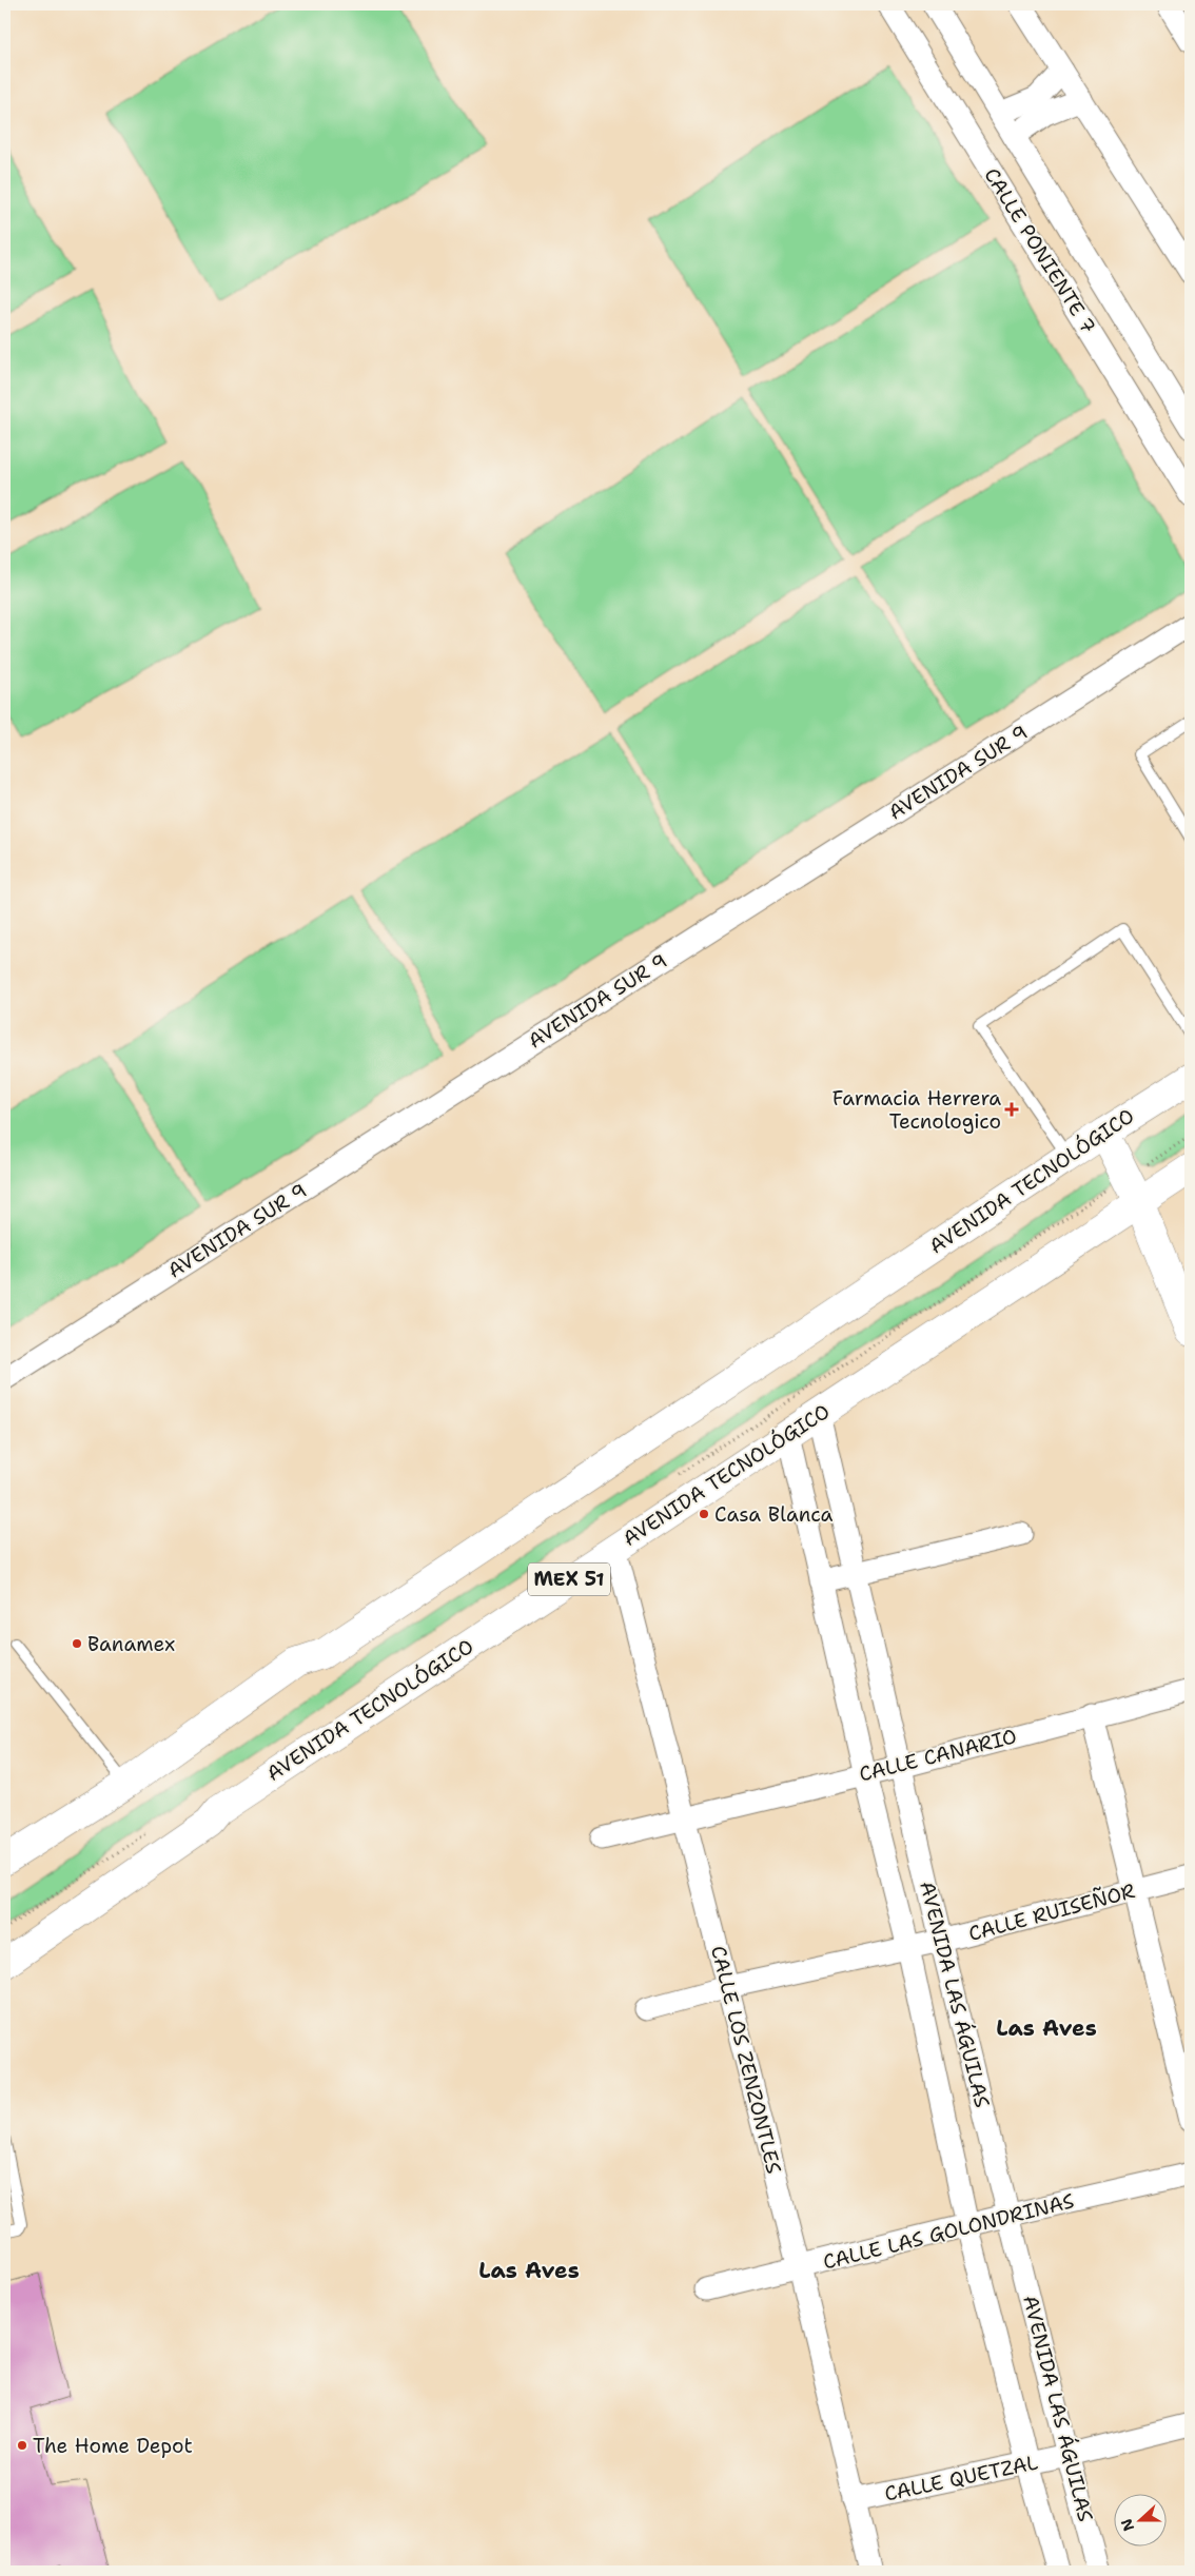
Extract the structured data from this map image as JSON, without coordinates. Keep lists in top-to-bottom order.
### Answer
{
  "streets": {
    "main road": ["AVENIDA TECNOLÓGICO", "MEX 51"],
    "street": [
      "CALLE PONIENTE 7",
      "AVENIDA SUR 9",
      "CALLE CANARIO",
      "CALLE RUISEÑOR",
      "AVENIDA LAS ÁGUILAS",
      "CALLE LOS ZENZONTLES",
      "CALLE LAS GOLONDRINAS",
      "CALLE QUETZAL"
    ]
  },
  "crossings": [
    ["AVENIDA TECNOLÓGICO", "AVENIDA LAS ÁGUILAS"],
    ["AVENIDA TECNOLÓGICO", "CALLE LOS ZENZONTLES"],
    ["CALLE CANARIO", "AVENIDA LAS ÁGUILAS"],
    ["CALLE CANARIO", "CALLE LOS ZENZONTLES"],
    ["CALLE RUISEÑOR", "AVENIDA LAS ÁGUILAS"],
    ["CALLE RUISEÑOR", "CALLE LOS ZENZONTLES"],
    ["AVENIDA LAS ÁGUILAS", "CALLE LAS GOLONDRINAS"],
    ["AVENIDA LAS ÁGUILAS", "CALLE QUETZAL"],
    ["CALLE LOS ZENZONTLES", "CALLE LAS GOLONDRINAS"],
    ["CALLE LOS ZENZONTLES", "CALLE QUETZAL"]
  ],
  "districts": ["Las Aves", "Las Aves"],
  "places": {
    "health": ["Farmacia Herrera Tecnologico"],
    "other": ["Casa Blanca", "Banamex", "The Home Depot"]
  },
  "north": "left"
}
